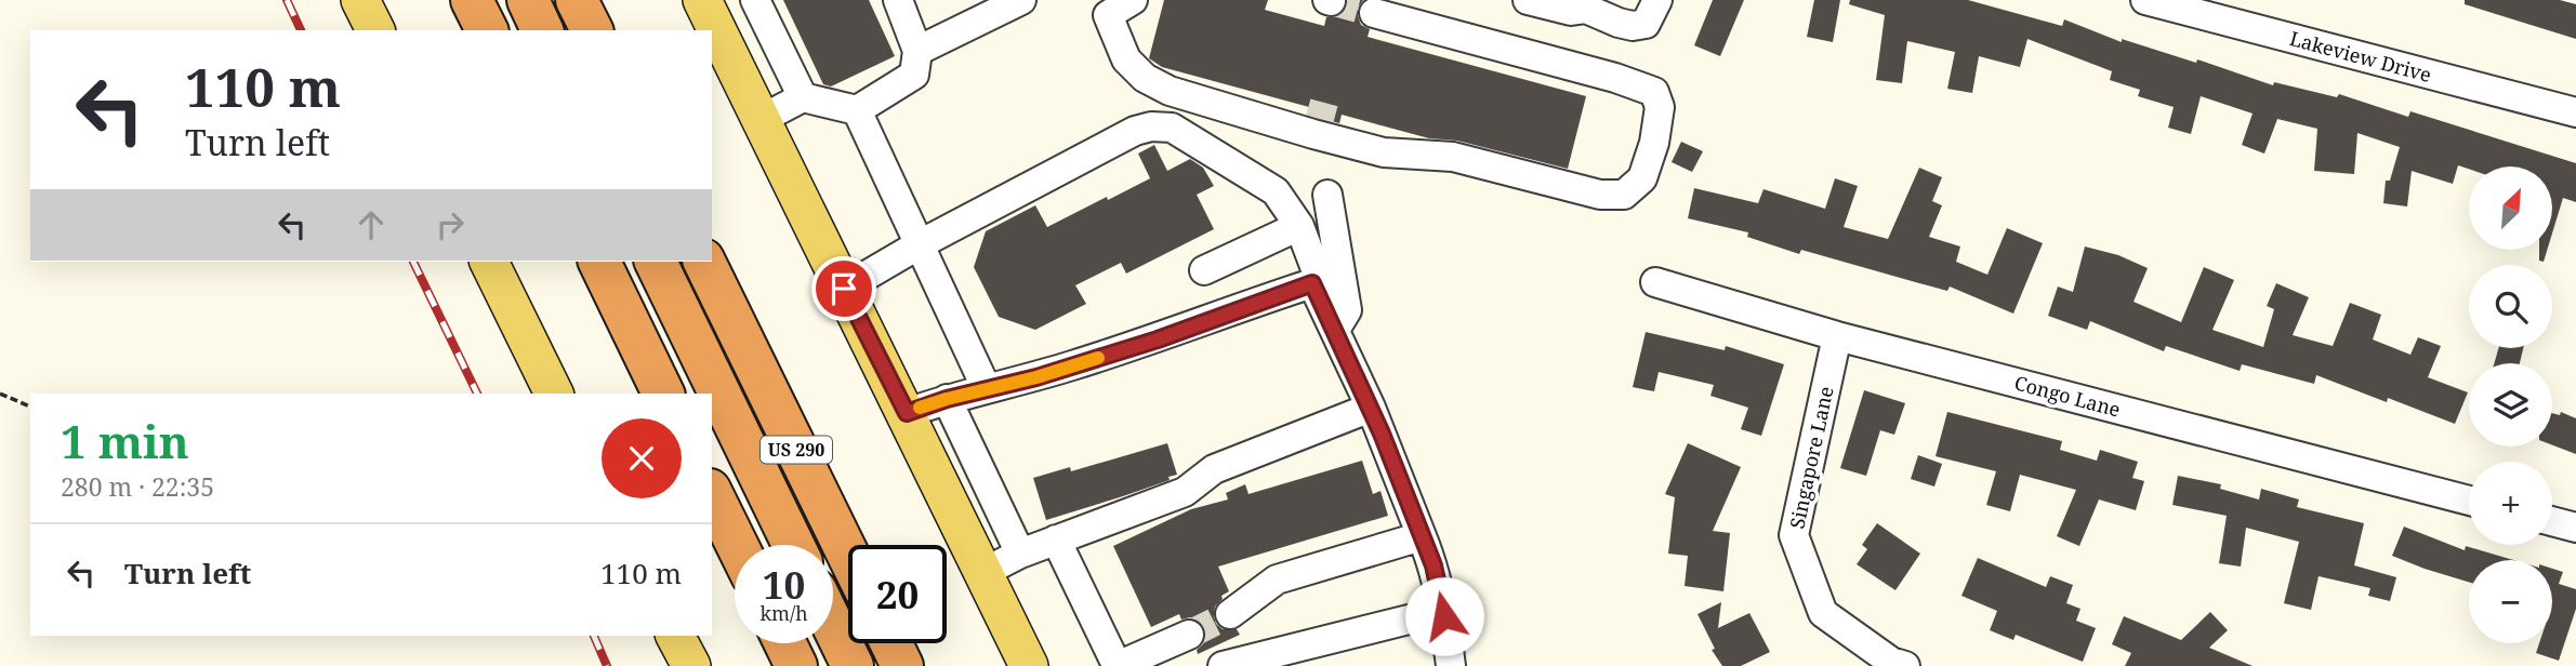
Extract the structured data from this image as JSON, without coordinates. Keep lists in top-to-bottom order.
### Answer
{
  "streets": {
    "highway": ["US 290"],
    "street": ["Lakeview Drive", "Congo Lane", "Singapore Lane"]
  },
  "crossings": [
    ["Congo Lane", "Singapore Lane"]
  ],
  "north": "top right",
  "page": {
    "turn": ["110 m", "Turn left"],
    "map_buttons": ["+", "−"],
    "heading": ["1 min", "280 m · 22:35"],
    "list": [
      {
        "name": "Turn left",
        "value": "110 m"
      }
    ],
    "speed": "10 km/h",
    "limit": "20"
  }
}
